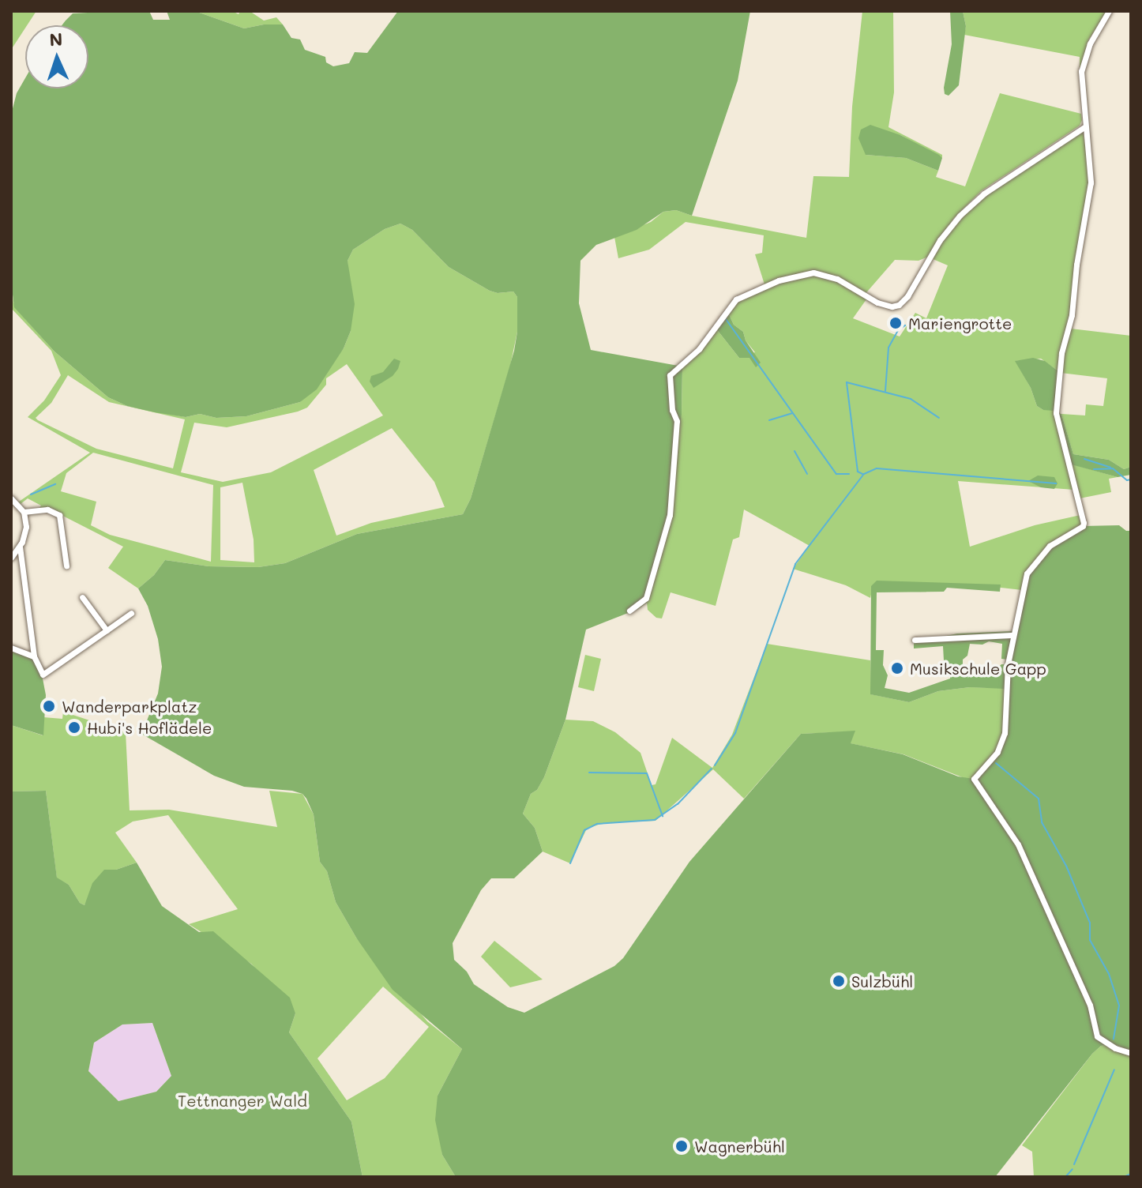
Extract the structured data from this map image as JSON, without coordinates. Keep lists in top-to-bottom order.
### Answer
{
  "parks": ["Tettnanger Wald"],
  "places": [
    "Mariengrotte",
    "Musikschule Gapp",
    "Wanderparkplatz",
    "Hubi's Hoflädele",
    "Sulzbühl",
    "Wagnerbühl"
  ],
  "north": "top"
}
